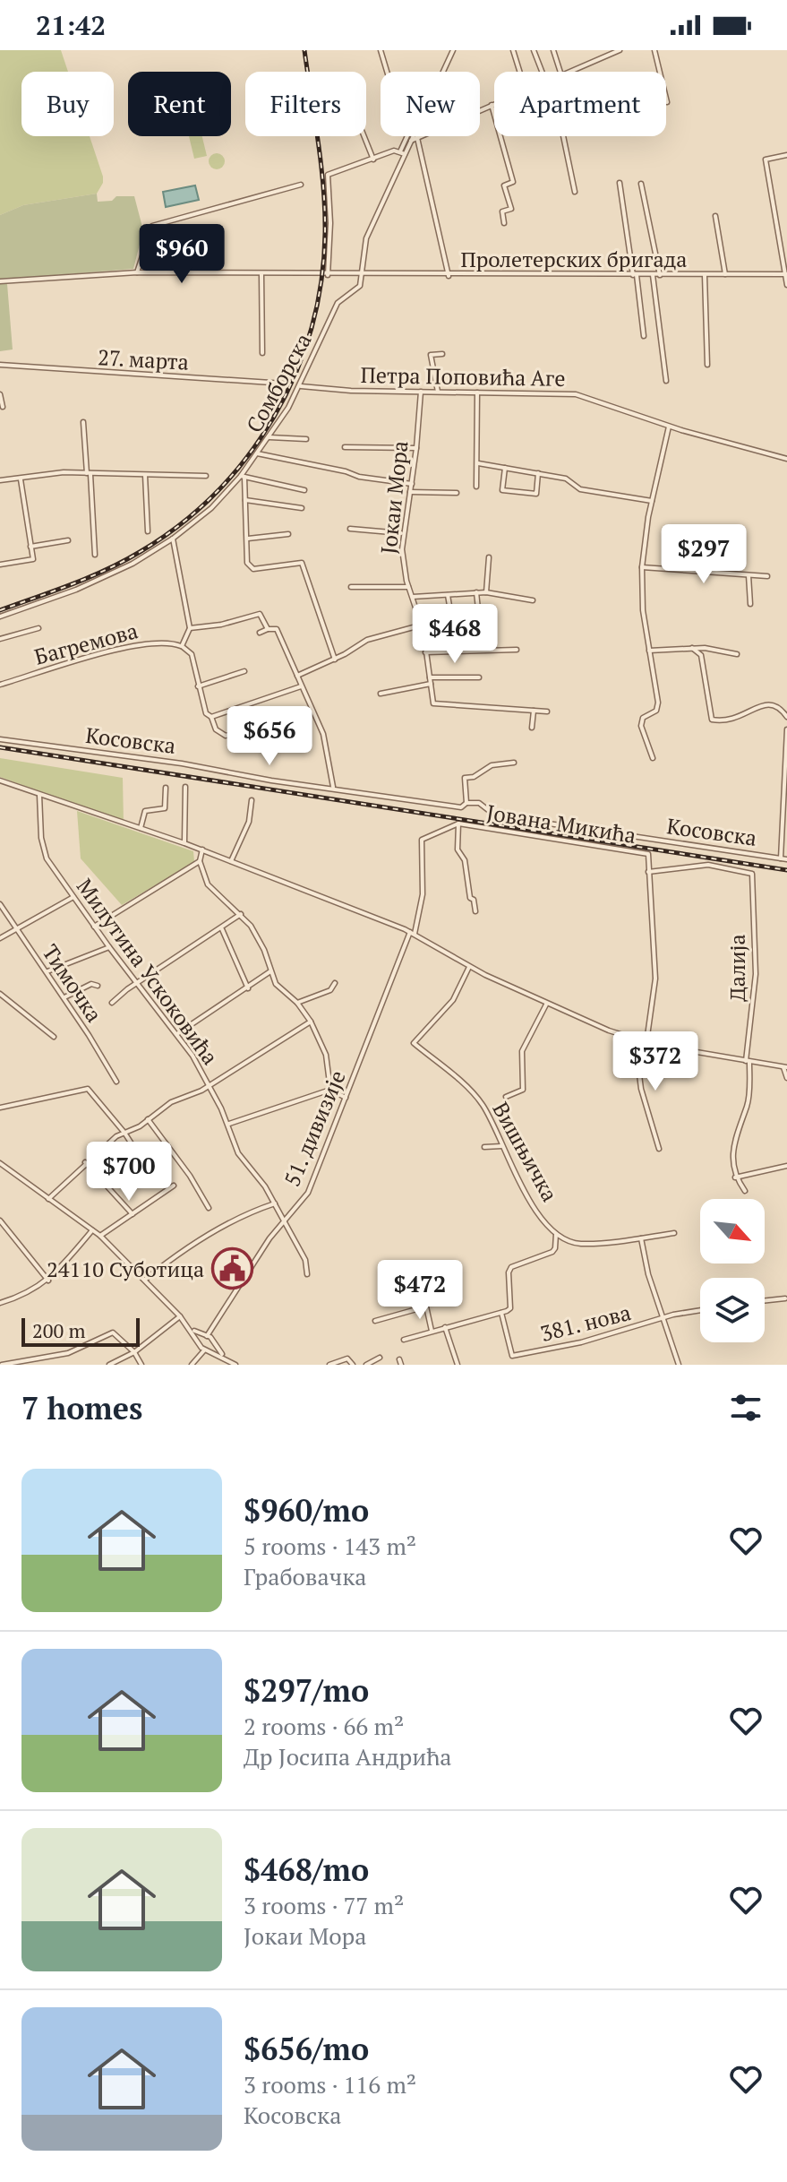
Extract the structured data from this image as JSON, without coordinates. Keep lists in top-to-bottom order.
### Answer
{
  "streets": {
    "street": [
      "Пролетерских бригада",
      "27. марта",
      "Петра Поповића Аге",
      "Сомборска",
      "Јокаи Мора",
      "Багремова",
      "Косовска",
      "Јована Микића",
      "Далија",
      "Милутина Ускоковића",
      "Тимочка",
      "51. дивизије",
      "Вишњичка",
      "381. нова"
    ]
  },
  "crossings": [
    ["Пролетерских бригада", "Сомборска"],
    ["Петра Поповића Аге", "Сомборска"],
    ["Петра Поповића Аге", "Јокаи Мора"],
    ["Јована Микића", "Далија"],
    ["Јована Микића", "51. дивизије"],
    ["Милутина Ускоковића", "51. дивизије"]
  ],
  "places": {
    "public building": ["24110 Суботица"]
  },
  "scale_bar": "200 m",
  "north": "bottom right",
  "page": {
    "status": "21:42",
    "chip": [
      "Buy",
      "Rent",
      "Filters",
      "New",
      "Apartment"
    ],
    "price": [
      "$960",
      "$297",
      "$468",
      "$656",
      "$372",
      "$700",
      "$472"
    ],
    "scale": "200 m",
    "heading": "7 homes",
    "list": [
      {
        "name": "$960/mo",
        "note": "5 rooms · 143 m² · Грабовачка"
      },
      {
        "name": "$297/mo",
        "note": "2 rooms · 66 m² · Др Јосипа Андрића"
      },
      {
        "name": "$468/mo",
        "note": "3 rooms · 77 m² · Јокаи Мора"
      },
      {
        "name": "$656/mo",
        "note": "3 rooms · 116 m² · Косовска"
      }
    ]
  }
}
